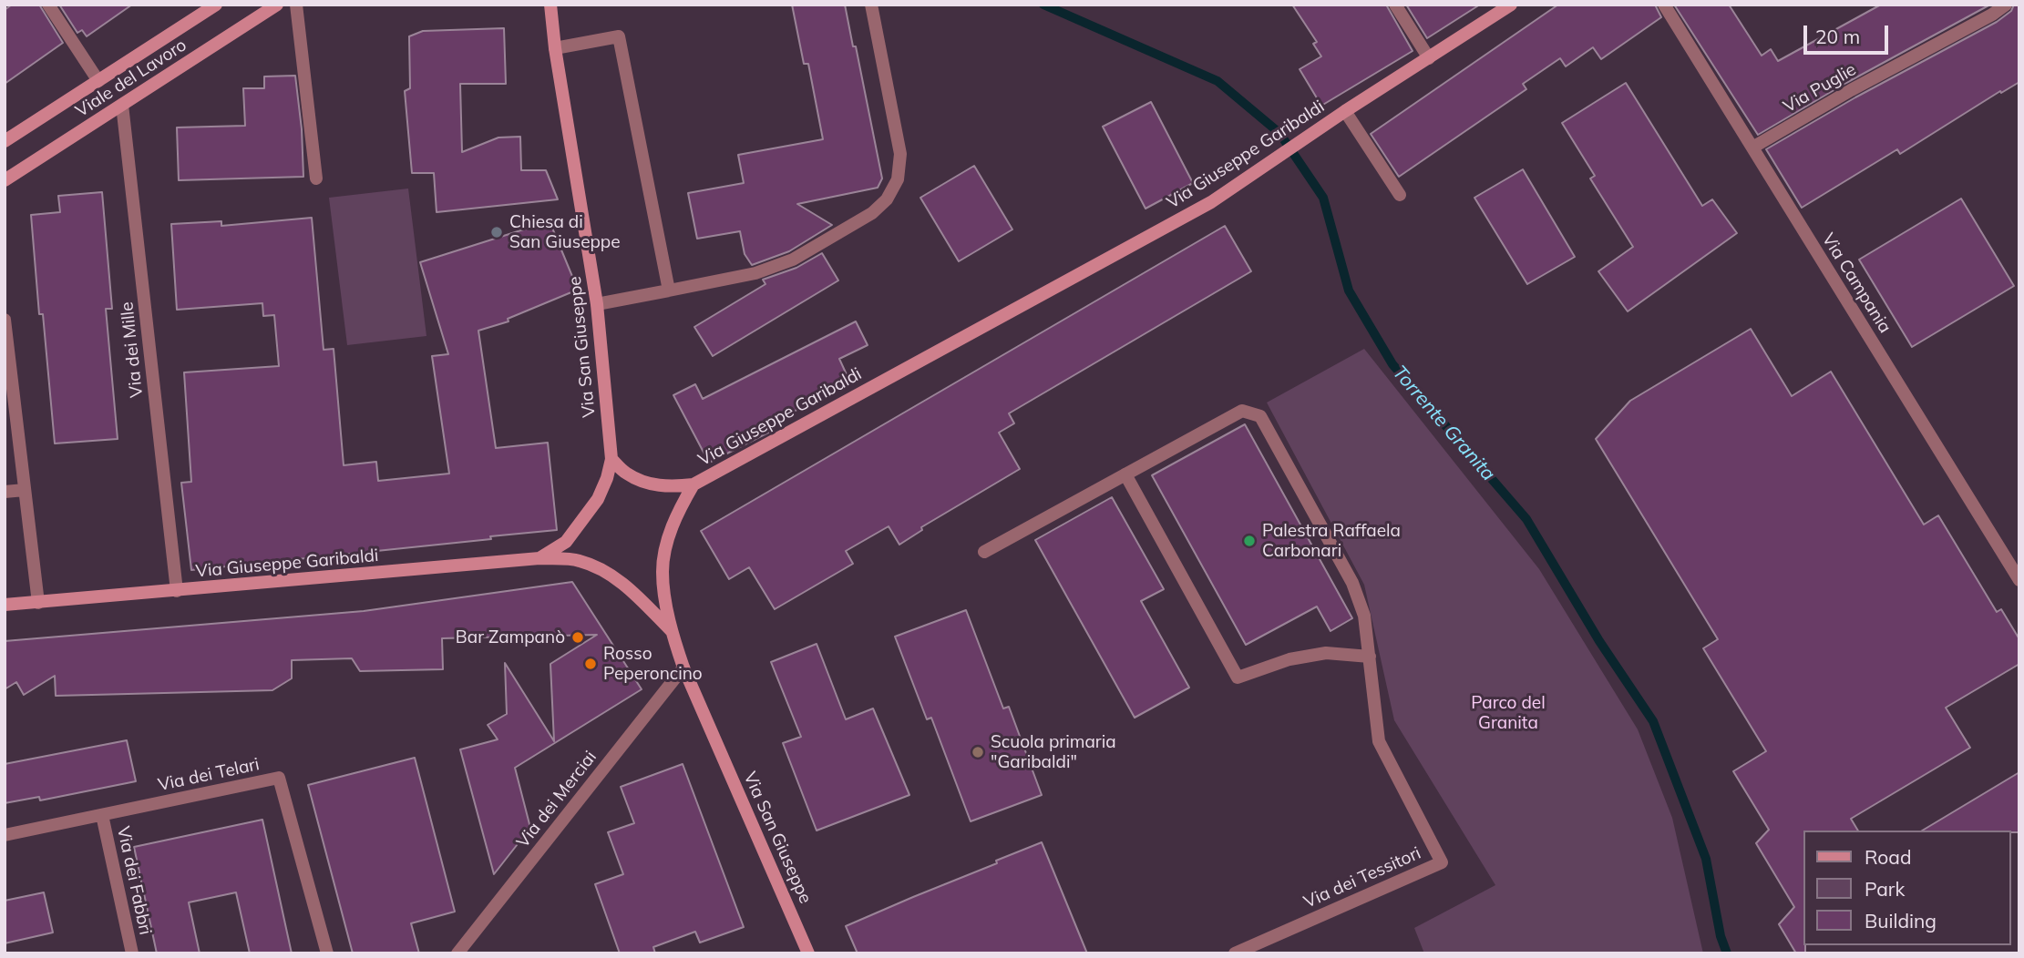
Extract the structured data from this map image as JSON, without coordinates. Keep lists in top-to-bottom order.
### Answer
{
  "streets": {
    "main road": ["Viale del Lavoro", "Via Giuseppe Garibaldi", "Via San Giuseppe"],
    "street": [
      "Via Puglie",
      "Via Campania",
      "Via dei Mille",
      "Via dei Telari",
      "Via dei Merciai",
      "Via dei Tessitori",
      "Via dei Fabbri"
    ]
  },
  "crossings": [
    ["Viale del Lavoro", "Via dei Mille"],
    ["Via Puglie", "Via Campania"],
    ["Via Giuseppe Garibaldi", "Via San Giuseppe"],
    ["Via Giuseppe Garibaldi", "Via dei Mille"],
    ["Via San Giuseppe", "Via dei Merciai"],
    ["Via dei Telari", "Via dei Fabbri"]
  ],
  "water": ["Torrente Granita"],
  "parks": ["Parco del Granita"],
  "places": [
    "Chiesa di San Giuseppe",
    "Palestra Raffaela Carbonari",
    "Bar Zampanò",
    "Rosso Peperoncino",
    "Scuola primaria \"Garibaldi\""
  ],
  "legend": ["Road", "Park", "Building"],
  "scale_bar": "20 m"
}
